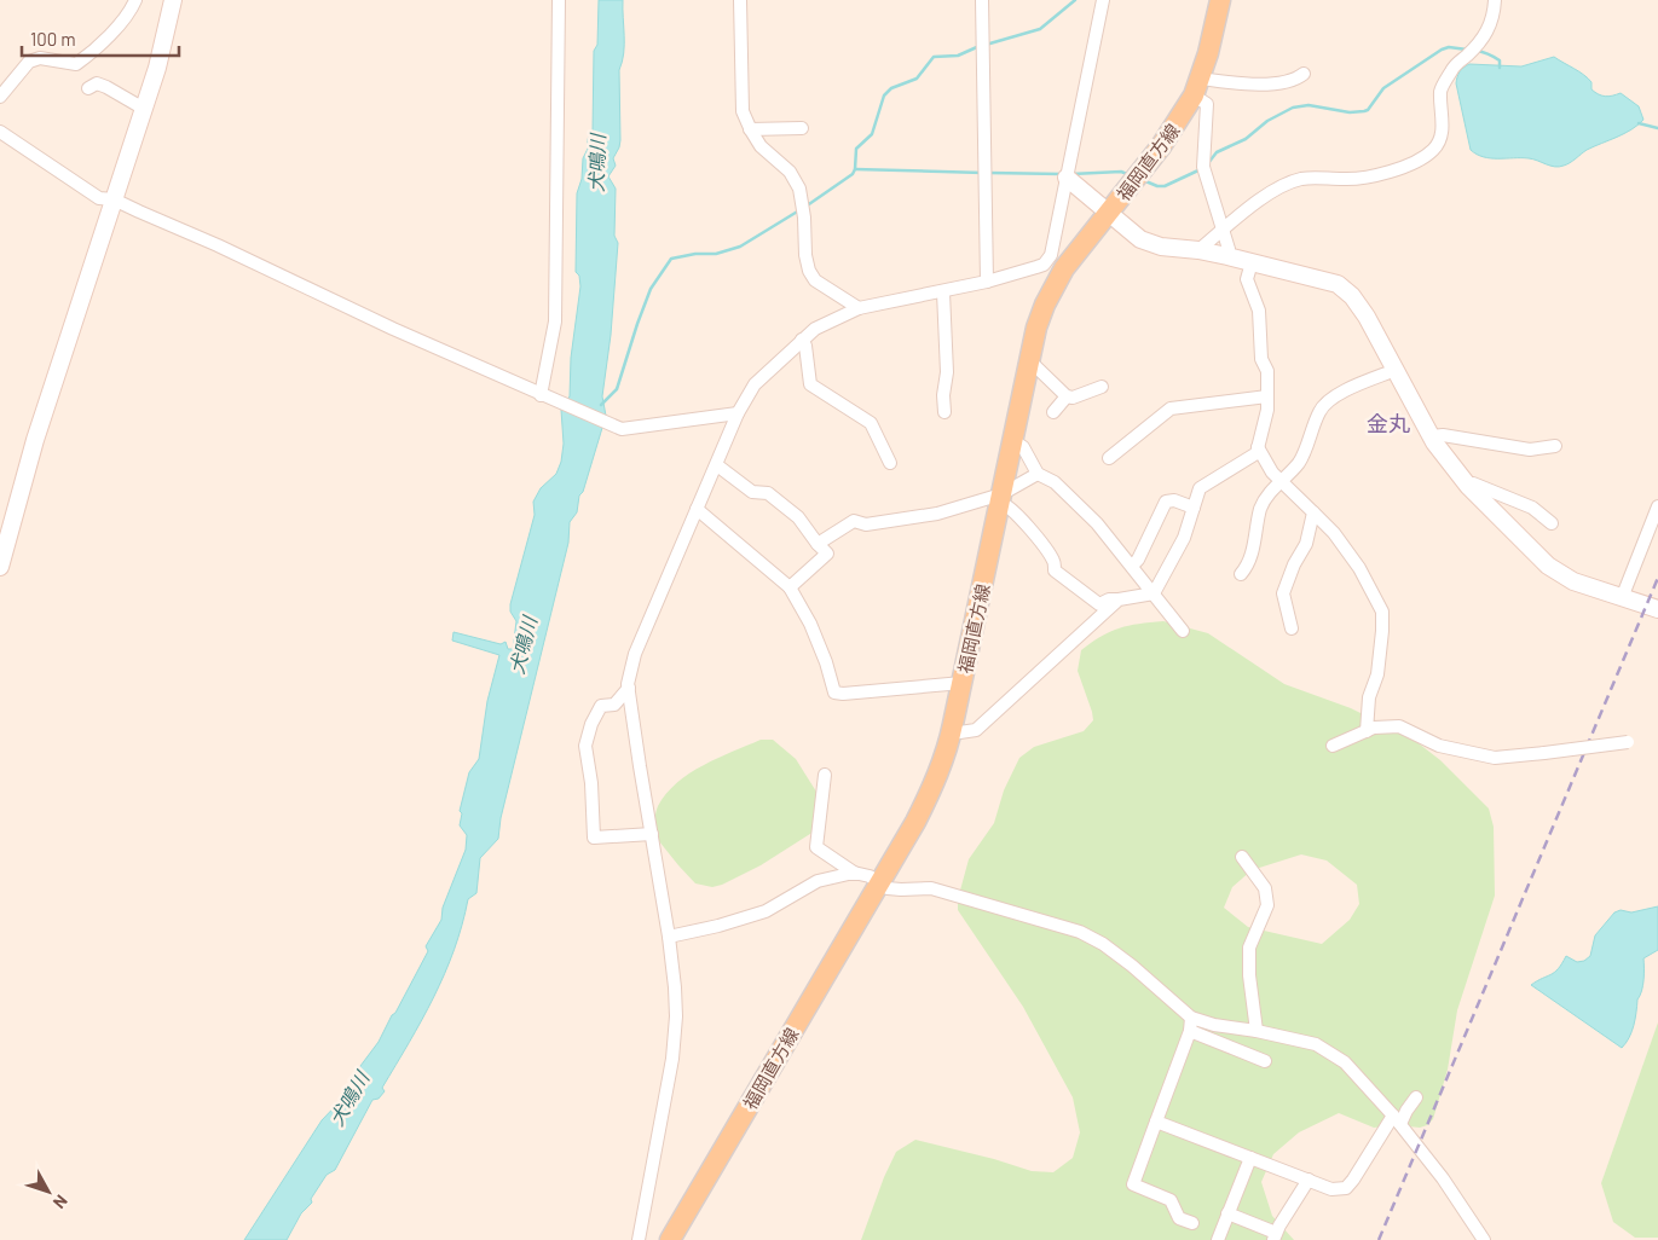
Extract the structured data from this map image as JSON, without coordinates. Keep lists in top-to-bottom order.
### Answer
{
  "streets": {
    "main road": ["福岡直方線"]
  },
  "districts": ["金丸"],
  "water": ["犬鳴川"],
  "scale_bar": "100 m",
  "north": "bottom right"
}
